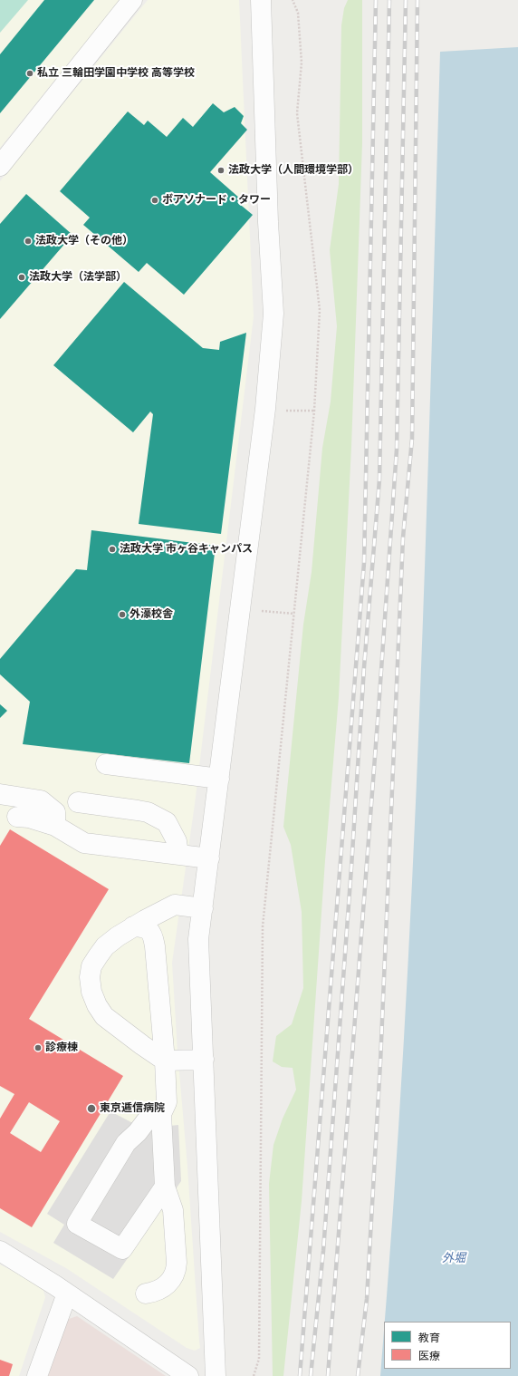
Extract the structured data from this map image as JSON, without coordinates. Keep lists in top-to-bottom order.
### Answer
{
  "water": ["外堀"],
  "places": [
    "私立 三輪田学園中学校 高等学校",
    "法政大学（人間環境学部）",
    "ボアソナード・タワー",
    "法政大学（その他）",
    "法政大学（法学部）",
    "法政大学 市ヶ谷キャンパス",
    "外濠校舎",
    "診療棟",
    "東京逓信病院"
  ],
  "legend": ["教育", "医療"]
}
